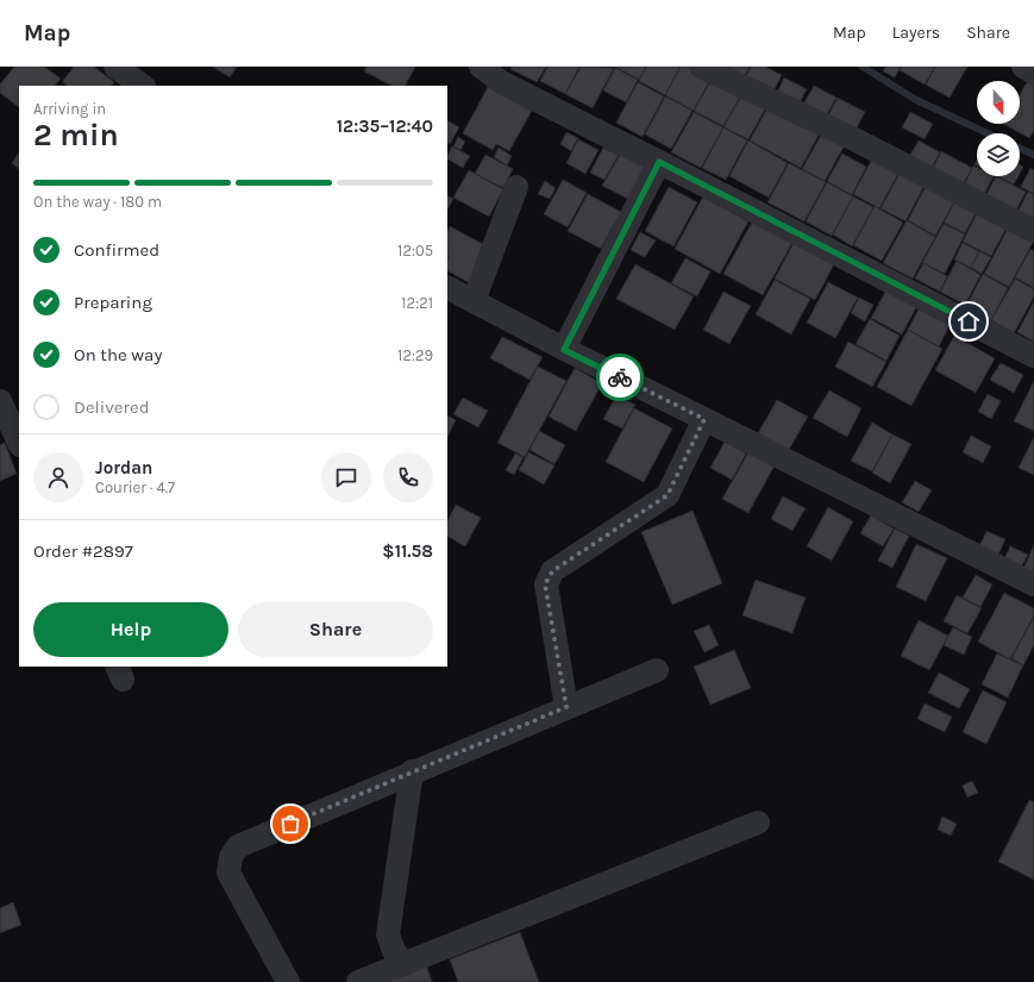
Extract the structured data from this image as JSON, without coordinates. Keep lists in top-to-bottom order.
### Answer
{
  "north": "bottom",
  "page": {
    "header": "Map",
    "nav": ["Map", "Layers", "Share"],
    "heading": ["2 min", "Arriving in", "12:35–12:40"],
    "panel": [
      "Jordan",
      "Courier · 4.7",
      "Order #2897",
      "$11.58"
    ],
    "bar": "On the way · 180 m",
    "list": [
      ["Confirmed", "12:05"],
      ["Preparing", "12:21"],
      ["On the way", "12:29"],
      "Delivered"
    ],
    "buttons": ["Help", "Share"]
  }
}
